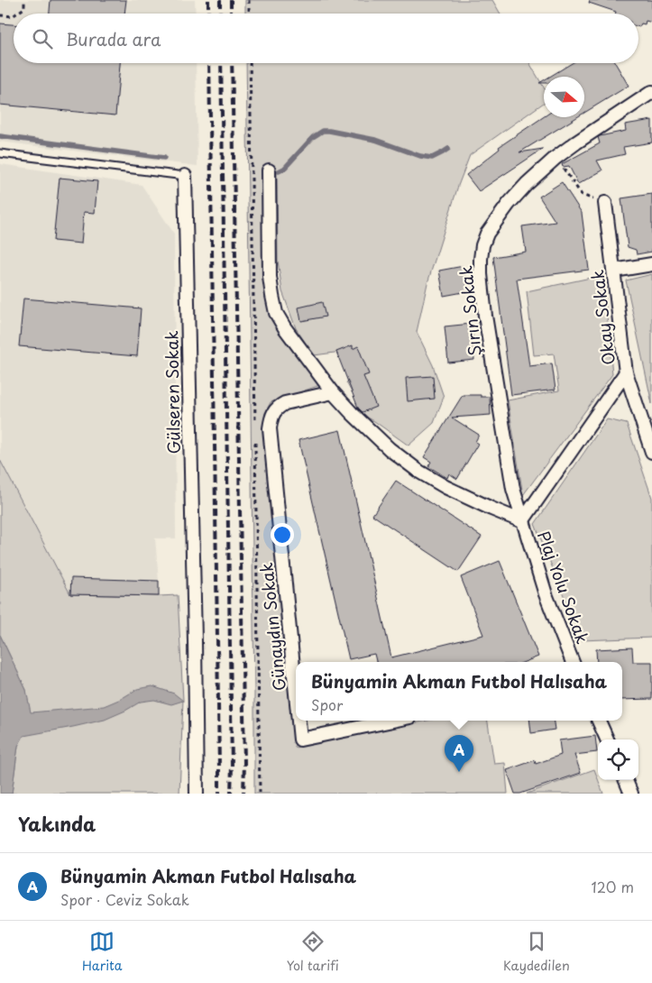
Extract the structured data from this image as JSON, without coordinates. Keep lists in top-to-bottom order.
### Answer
{
  "streets": {
    "street": [
      "Şırın Sokak",
      "Okay Sokak",
      "Gülseren Sokak",
      "Plaj Yolu Sokak",
      "Günaydın Sokak"
    ]
  },
  "crossings": [
    ["Şırın Sokak", "Plaj Yolu Sokak"]
  ],
  "north": "right",
  "page": {
    "search": "Burada ara",
    "popup": ["Bünyamin Akman Futbol Halısaha", "Spor"],
    "pins": "A",
    "heading": "Yakında",
    "list": [
      {
        "mark": "A",
        "name": "Bünyamin Akman Futbol Halısaha",
        "note": "Spor · Ceviz Sokak",
        "value": "120 m"
      }
    ],
    "nav": ["Harita", "Yol tarifi", "Kaydedilen"]
  }
}
